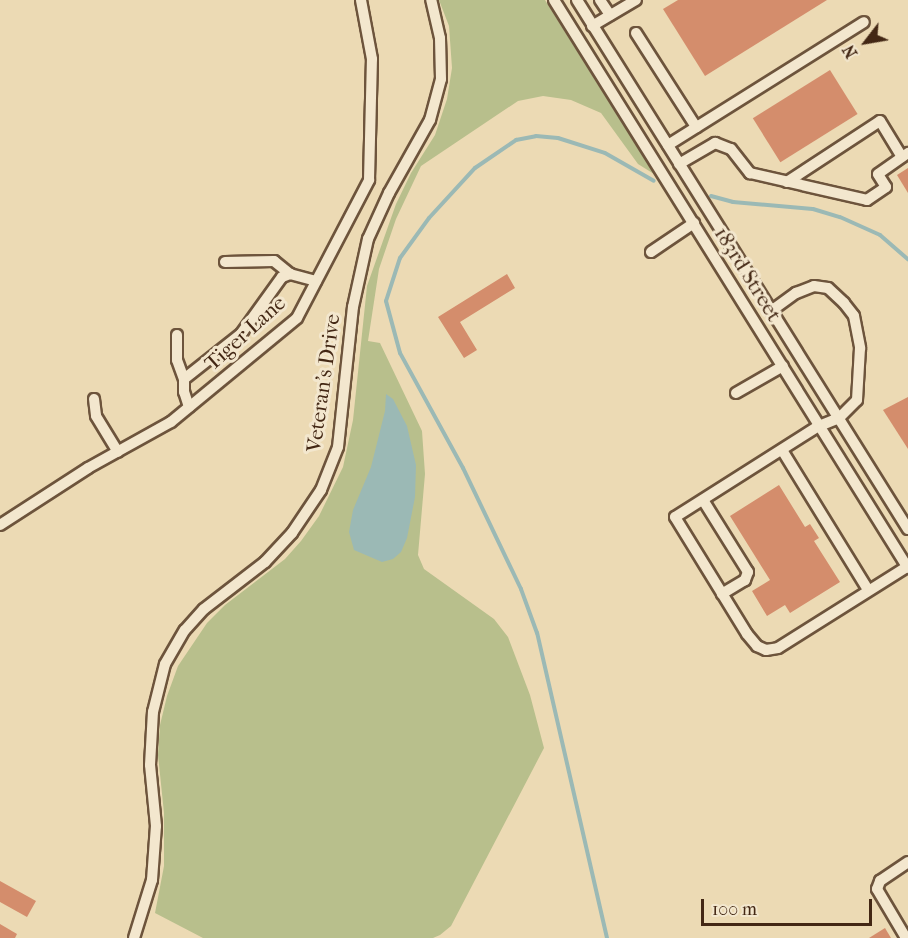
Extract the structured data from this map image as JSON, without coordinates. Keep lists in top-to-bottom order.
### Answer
{
  "streets": {
    "street": ["183rd Street", "Tiger Lane", "Veteran's Drive"]
  },
  "scale_bar": "100 m",
  "north": "bottom left"
}
